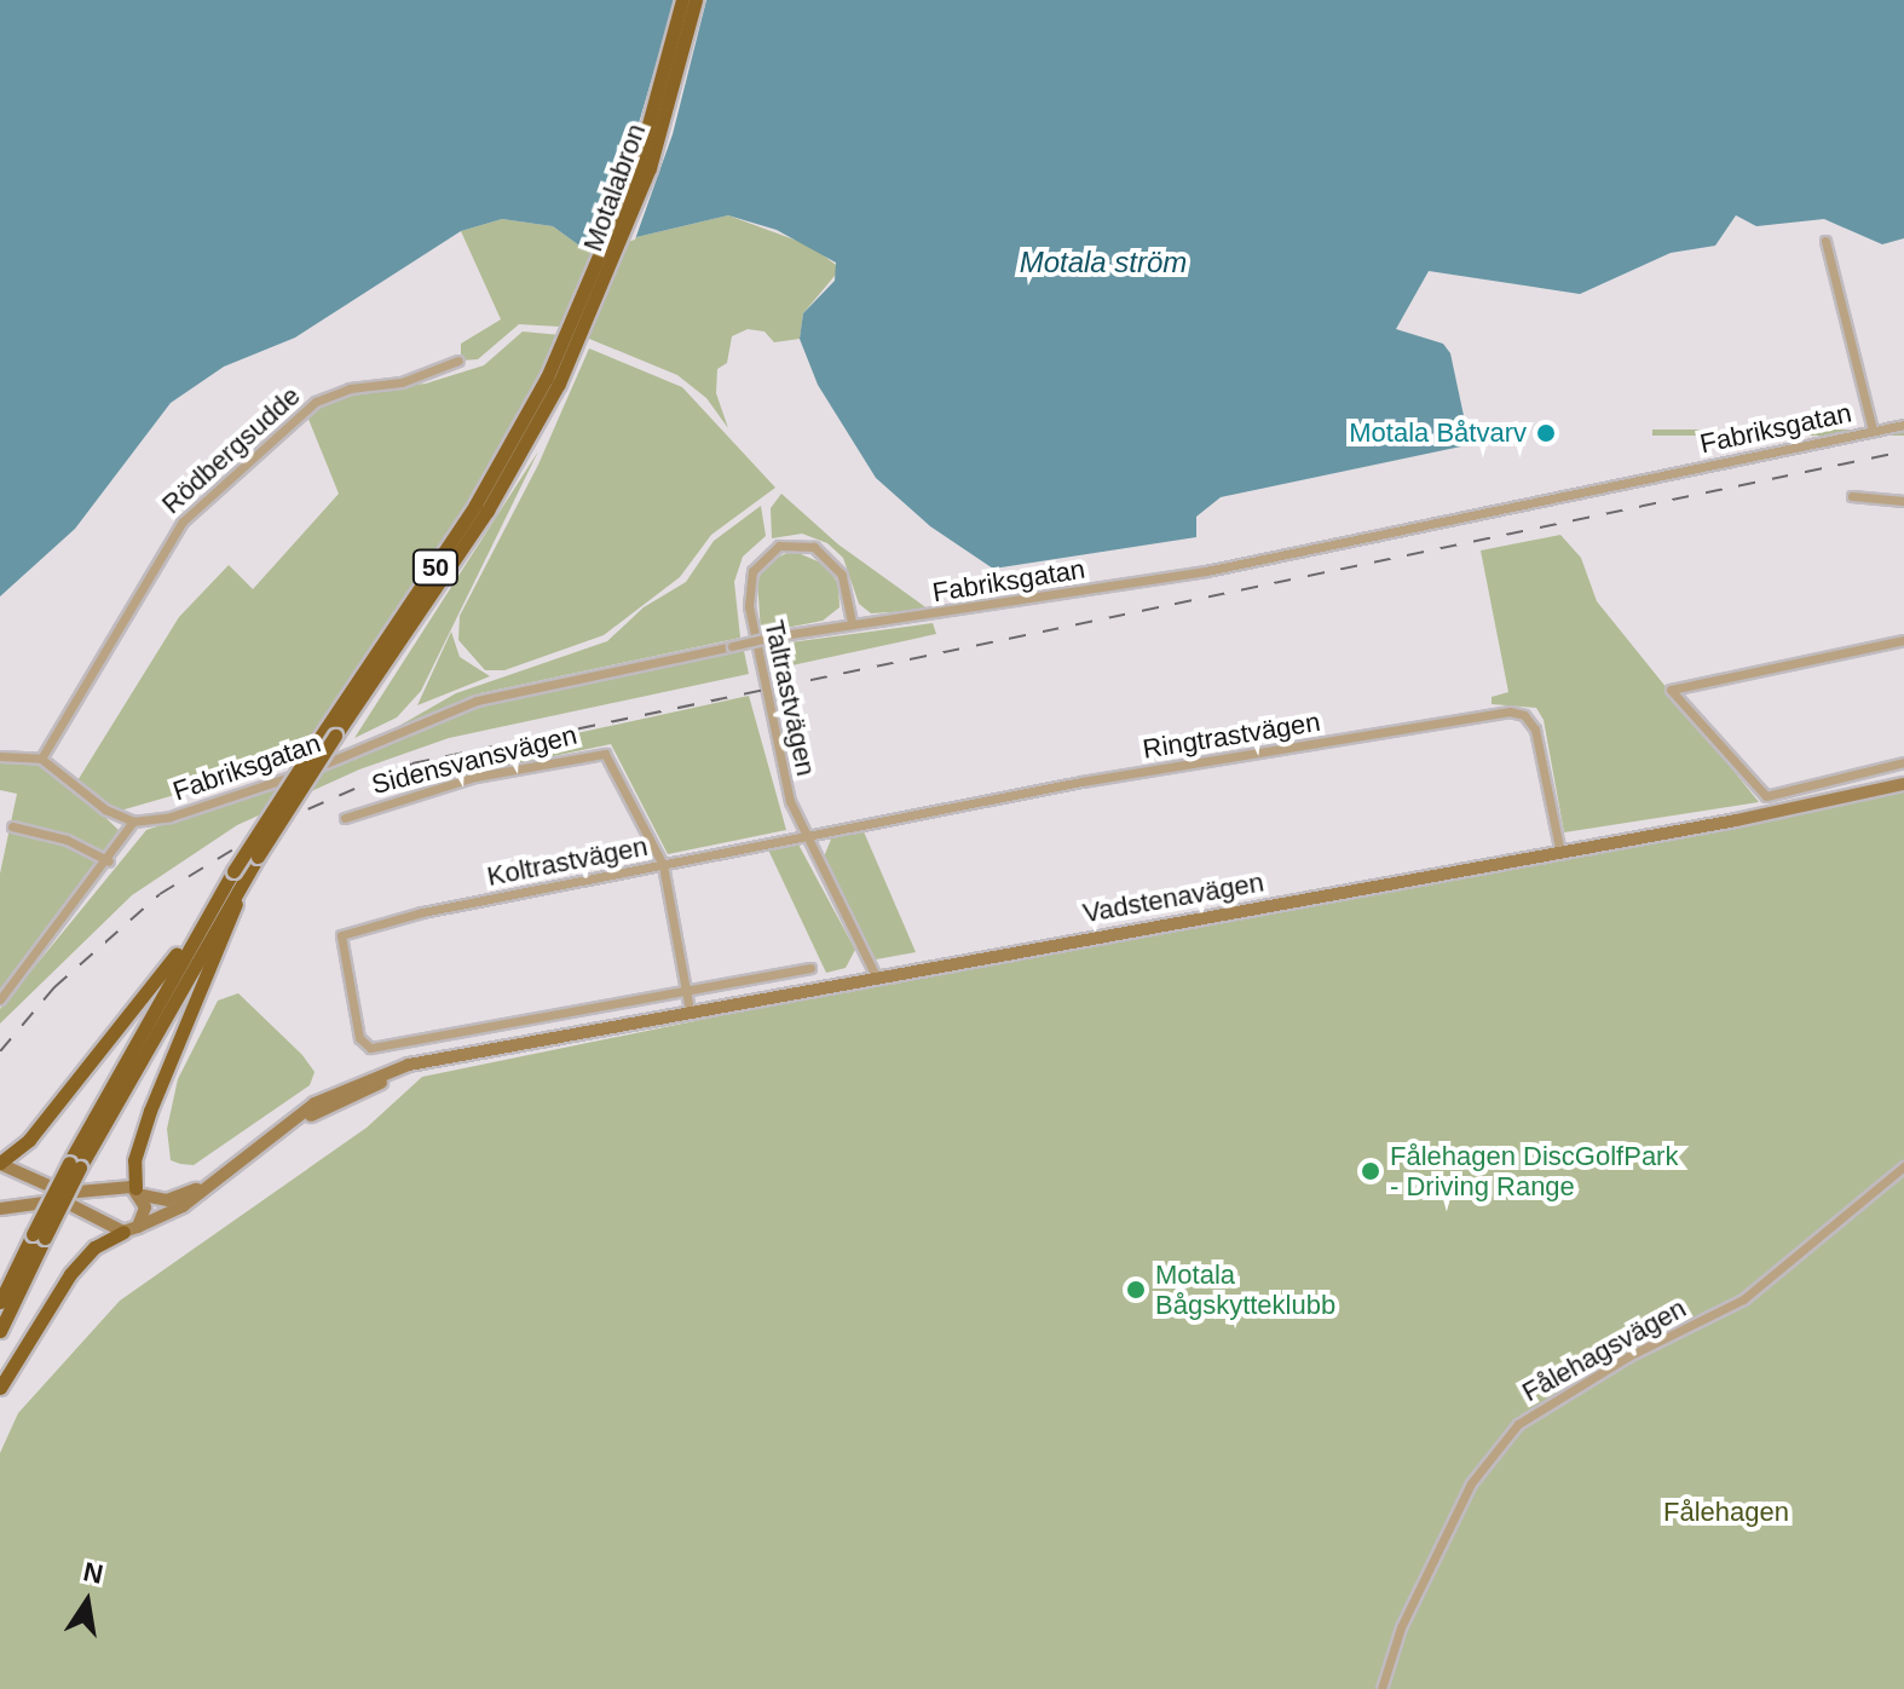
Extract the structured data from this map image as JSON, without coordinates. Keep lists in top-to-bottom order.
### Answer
{
  "streets": {
    "highway": ["Motalabron", "50"],
    "main road": ["Vadstenavägen"],
    "street": [
      "Fabriksgatan",
      "Rödbergsudde",
      "Taltrastvägen",
      "Ringtrastvägen",
      "Sidensvansvägen",
      "Koltrastvägen",
      "Fålehagsvägen"
    ]
  },
  "crossings": [
    ["Motalabron", "50"],
    ["Fabriksgatan", "Taltrastvägen"],
    ["50", "Vadstenavägen"],
    ["Taltrastvägen", "Ringtrastvägen"],
    ["Taltrastvägen", "Koltrastvägen"],
    ["Taltrastvägen", "Vadstenavägen"],
    ["Ringtrastvägen", "Koltrastvägen"],
    ["Ringtrastvägen", "Vadstenavägen"],
    ["Sidensvansvägen", "Koltrastvägen"],
    ["Sidensvansvägen", "Vadstenavägen"]
  ],
  "water": ["Motala ström"],
  "parks": ["Fålehagen"],
  "places": ["Motala Båtvarv", "Fålehagen DiscGolfPark - Driving Range", "Motala Bågskytteklubb"],
  "north": "top"
}
